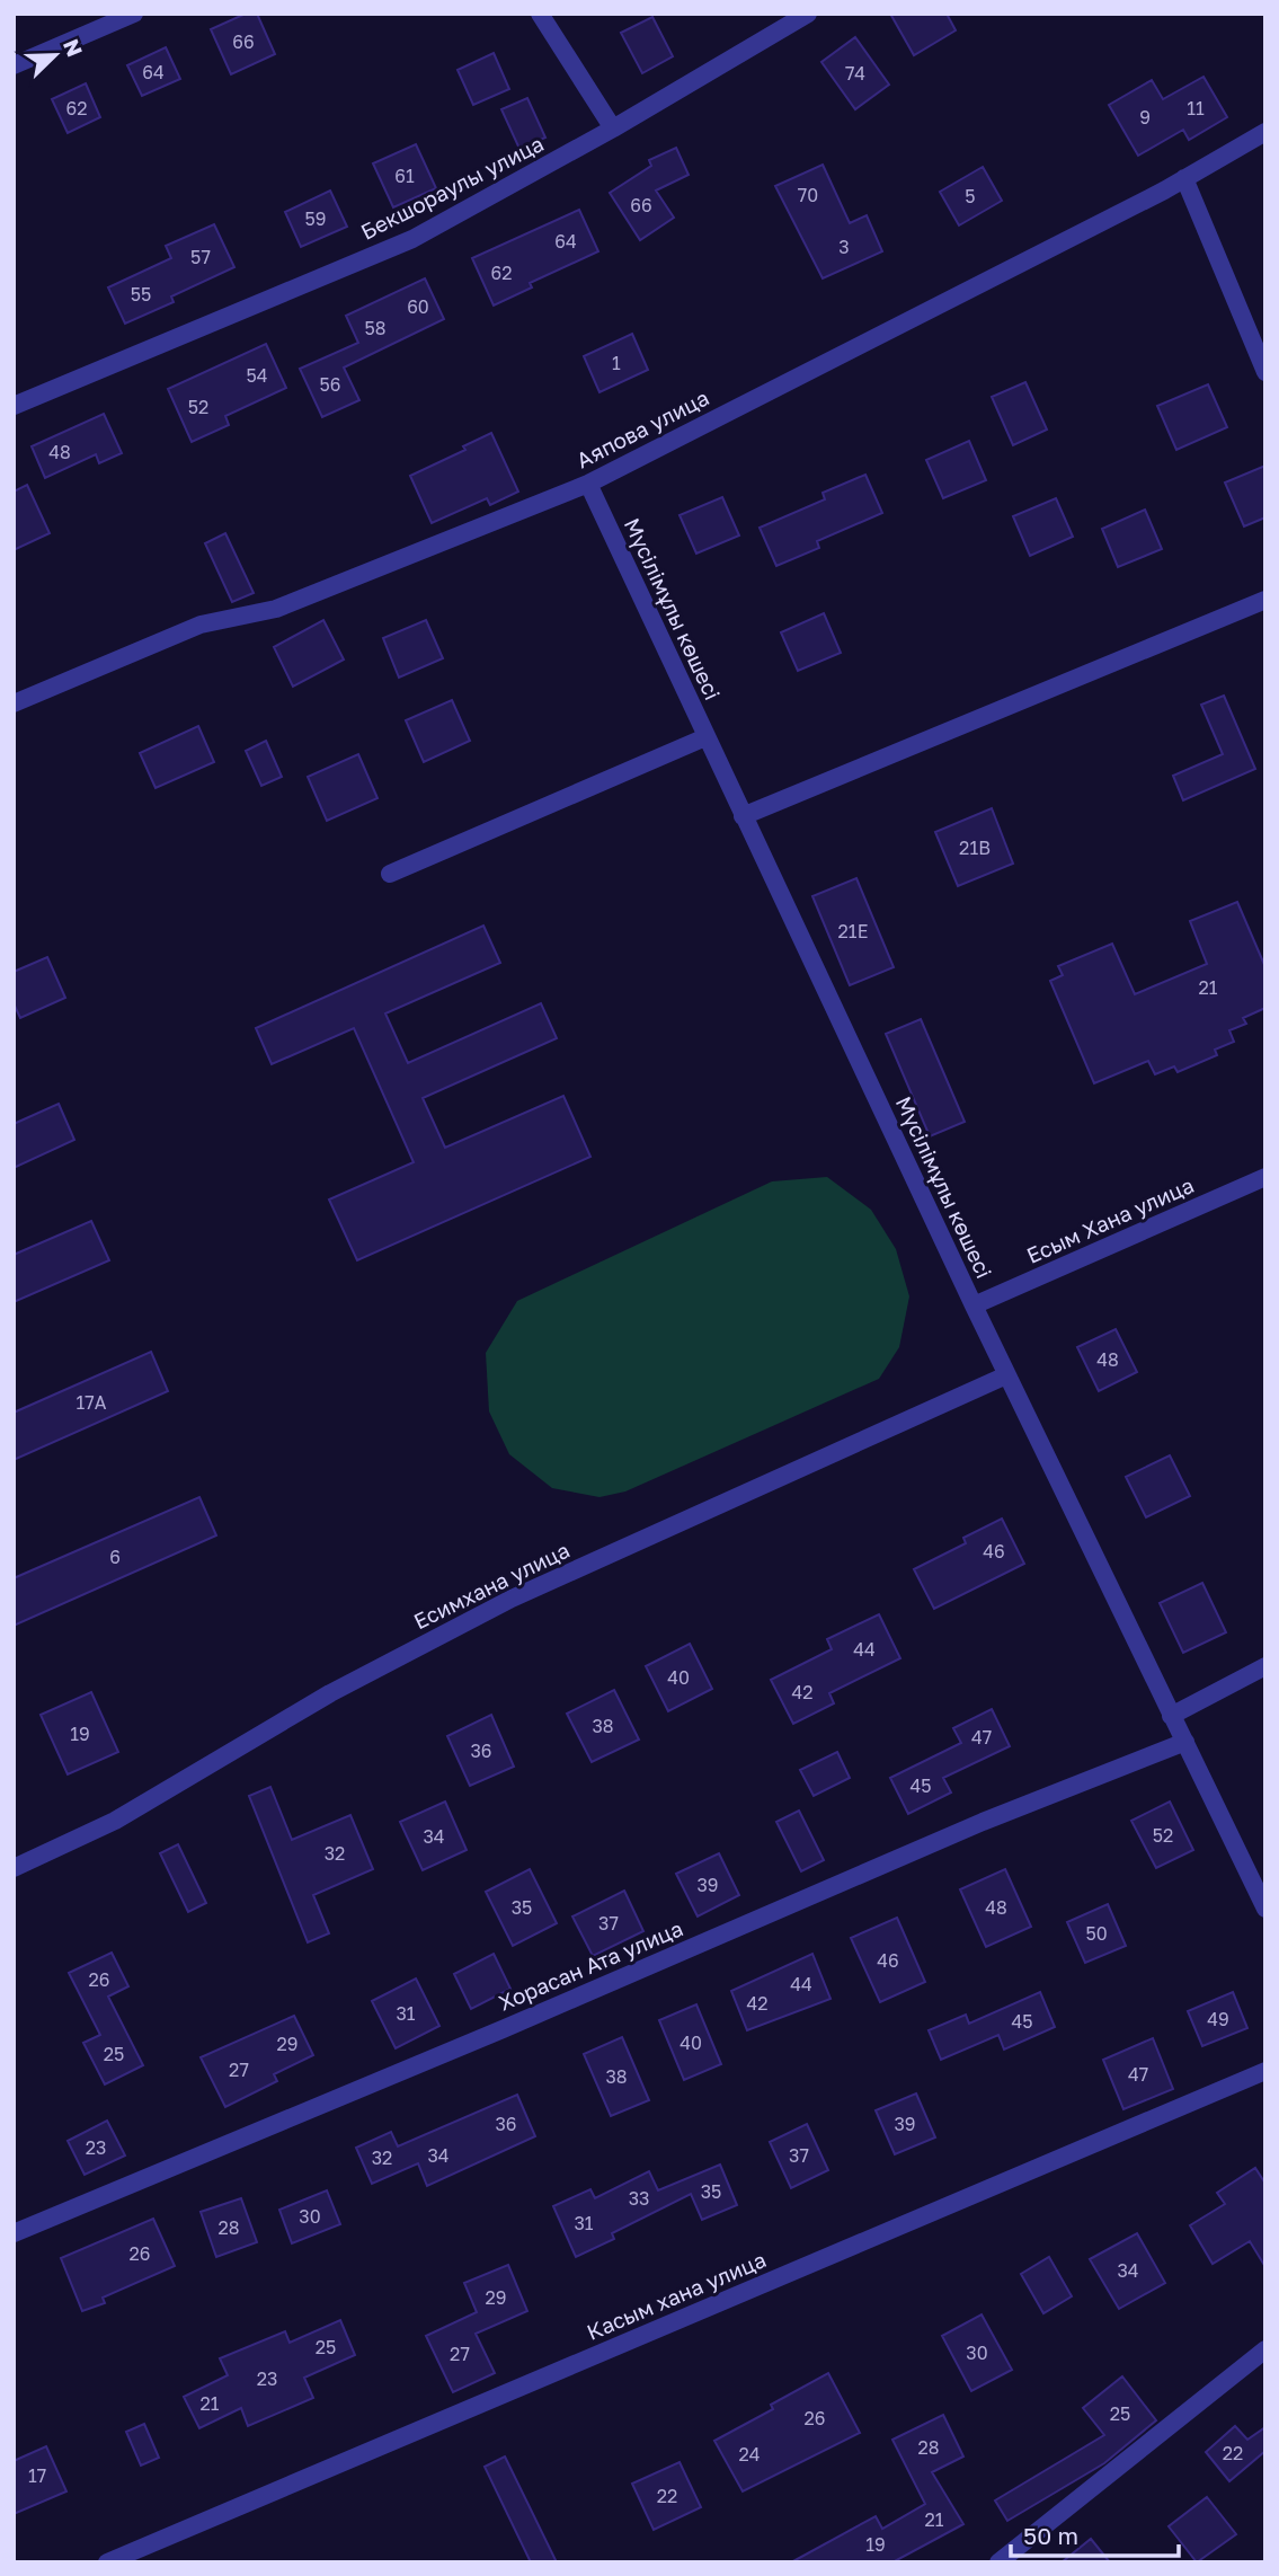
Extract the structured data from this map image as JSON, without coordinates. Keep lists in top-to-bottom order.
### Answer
{
  "streets": {
    "street": [
      "Бекшораулы улица",
      "Аяпова улица",
      "Мүсілімұлы көшесі",
      "Есым Хана улица",
      "Есимхана улица",
      "Хорасан Ата улица",
      "Касым хана улица"
    ]
  },
  "crossings": [
    ["Аяпова улица", "Мүсілімұлы көшесі"],
    ["Мүсілімұлы көшесі", "Есым Хана улица"],
    ["Мүсілімұлы көшесі", "Есимхана улица"],
    ["Мүсілімұлы көшесі", "Хорасан Ата улица"]
  ],
  "house_numbers": [
    "66",
    "64",
    "74",
    "62",
    "11",
    "9",
    "61",
    "70",
    "5",
    "66",
    "59",
    "64",
    "3",
    "57",
    "62",
    "55",
    "60",
    "58",
    "1",
    "54",
    "56",
    "52",
    "48",
    "21В",
    "21Е",
    "21",
    "48",
    "17А",
    "46",
    "6",
    "44",
    "40",
    "42",
    "38",
    "19",
    "47",
    "36",
    "45",
    "52",
    "34",
    "32",
    "39",
    "35",
    "48",
    "37",
    "50",
    "46",
    "26",
    "44",
    "42",
    "31",
    "49",
    "45",
    "40",
    "29",
    "25",
    "27",
    "47",
    "38",
    "36",
    "39",
    "23",
    "34",
    "37",
    "32",
    "35",
    "33",
    "30",
    "31",
    "28",
    "26",
    "34",
    "29",
    "25",
    "30",
    "27",
    "23",
    "21",
    "25",
    "26",
    "28",
    "22",
    "24",
    "17",
    "22",
    "21",
    "19"
  ],
  "scale_bar": "50 m",
  "north": "top right"
}
